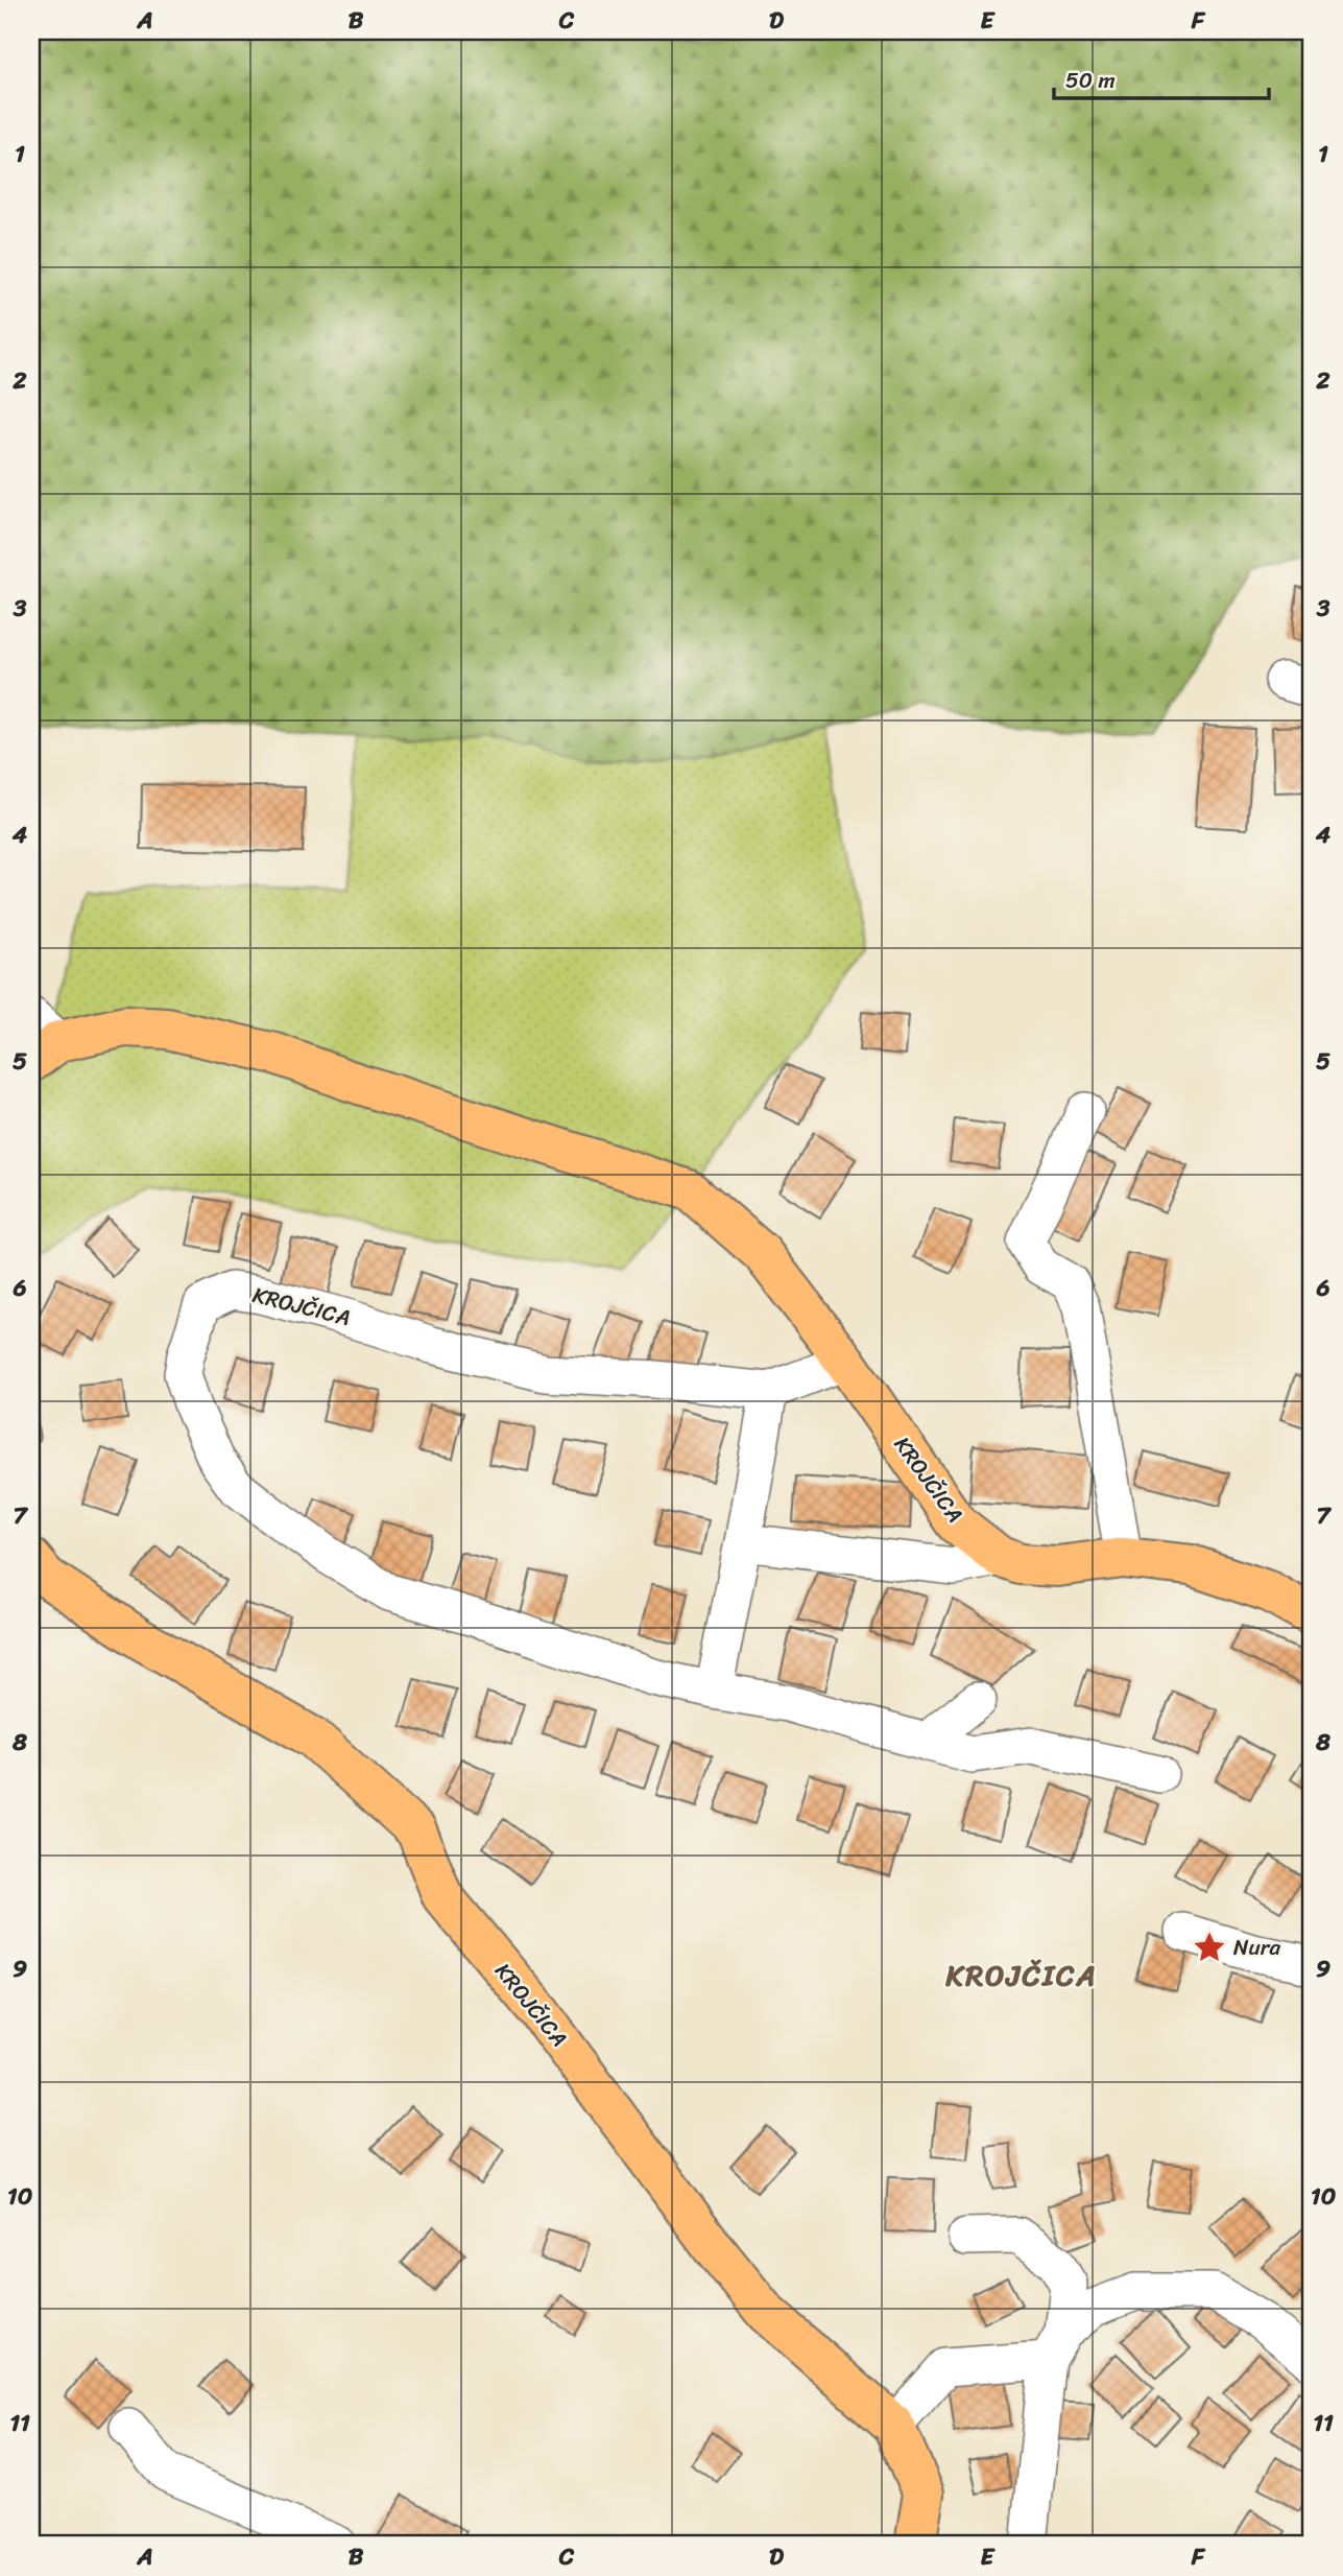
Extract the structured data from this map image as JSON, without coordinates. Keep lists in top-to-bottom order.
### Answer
{
  "streets": {
    "main road": ["KROJČICA"]
  },
  "districts": ["KROJČICA"],
  "places": {
    "place": ["Nura"]
  },
  "scale_bar": "50 m",
  "grid": {
    "columns": [
      "A",
      "B",
      "C",
      "D",
      "E",
      "F"
    ],
    "rows": [
      "1",
      "2",
      "3",
      "4",
      "5",
      "6",
      "7",
      "8",
      "9",
      "10",
      "11"
    ]
  }
}
